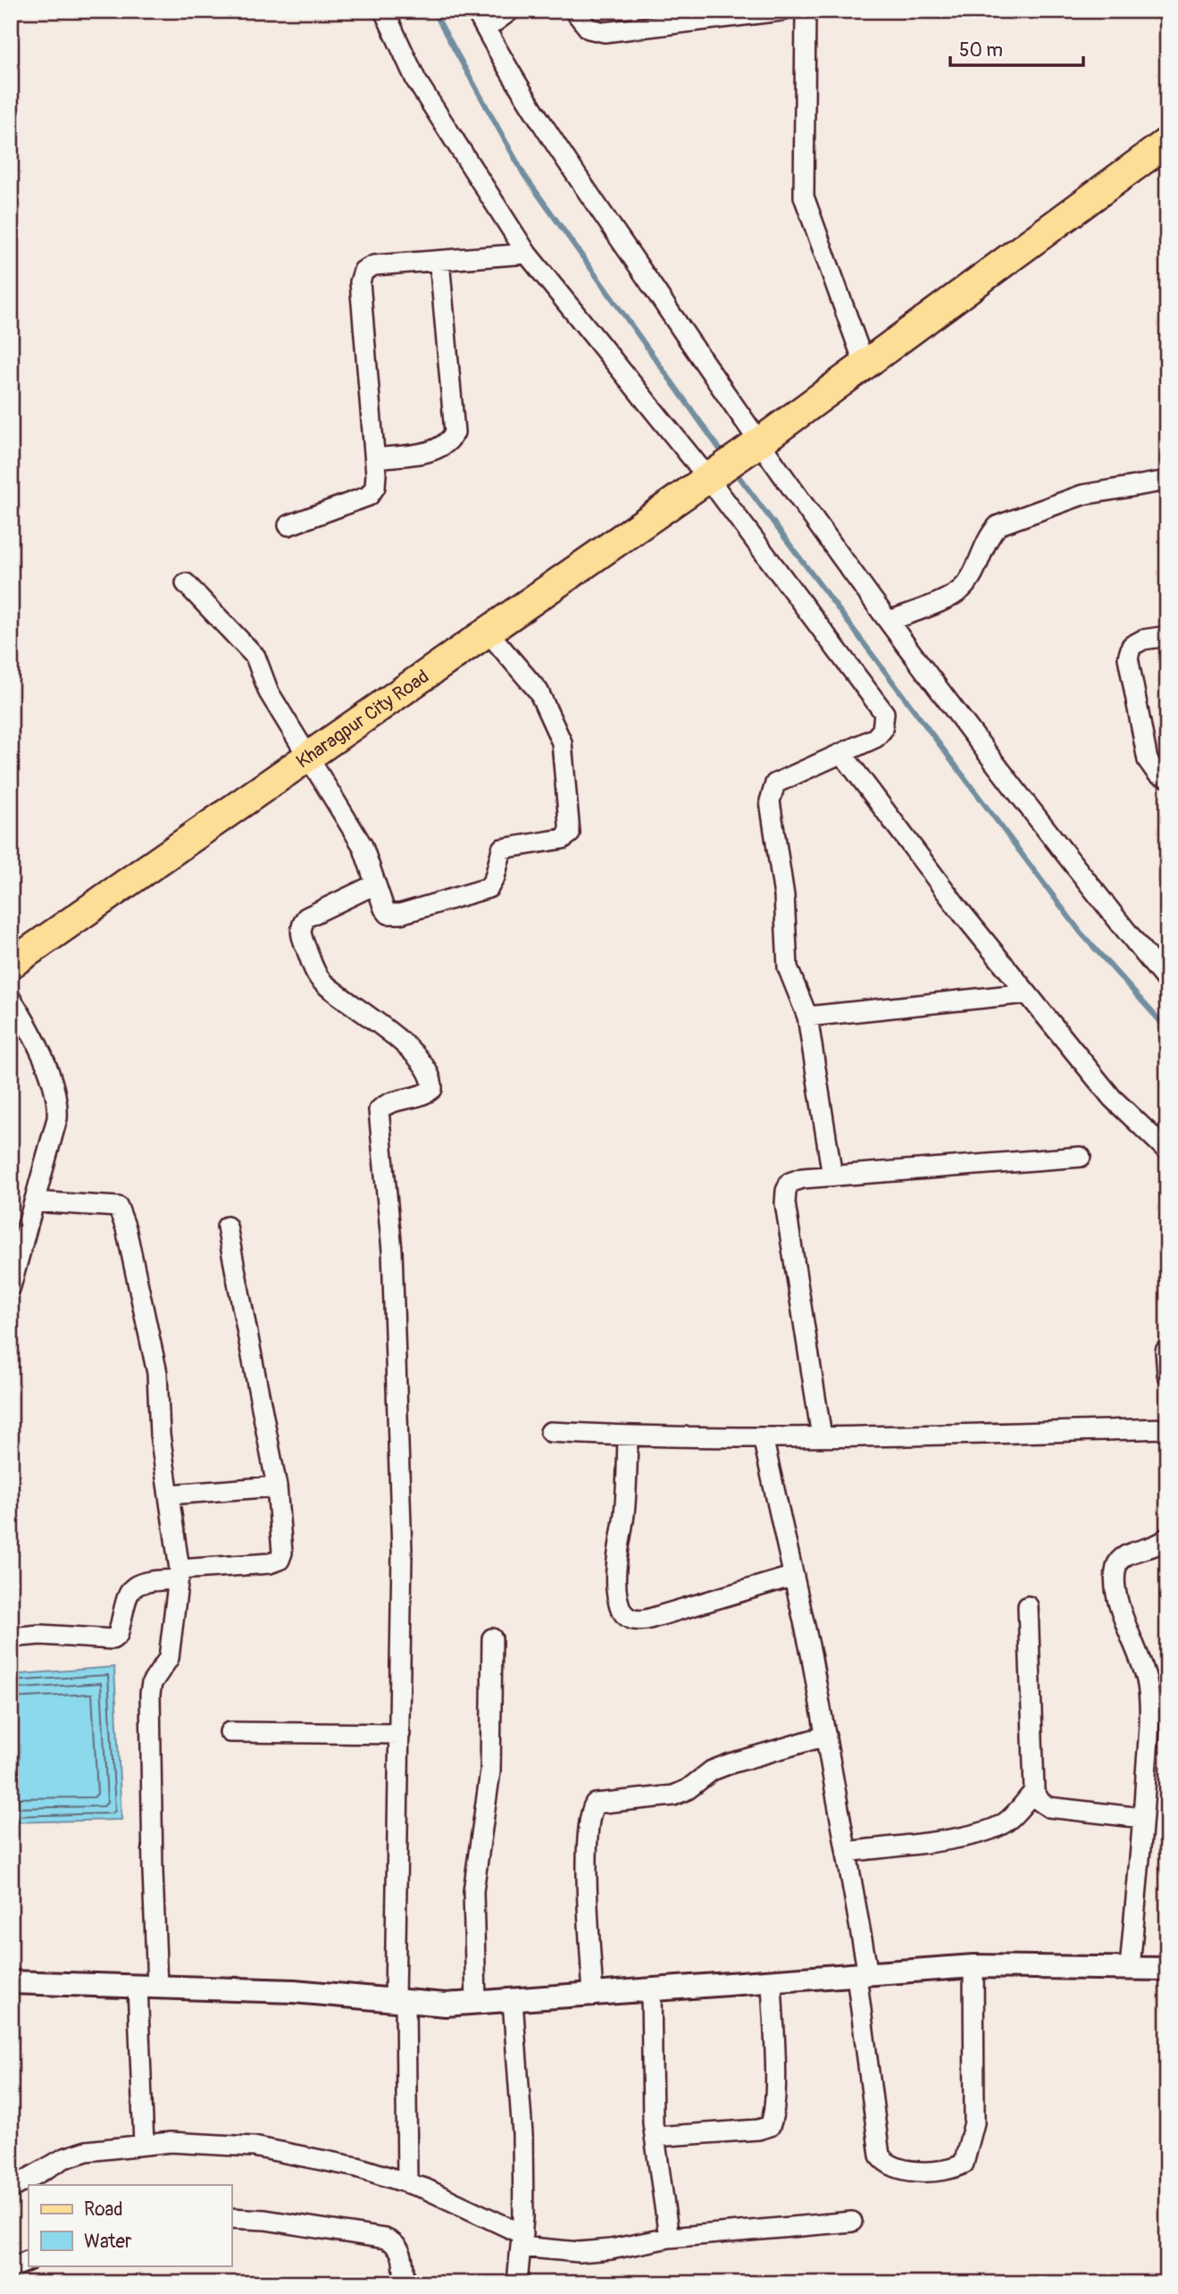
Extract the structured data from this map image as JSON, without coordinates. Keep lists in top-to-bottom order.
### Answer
{
  "streets": {
    "main road": ["Kharagpur City Road"]
  },
  "legend": ["Road", "Water"],
  "scale_bar": "50 m"
}
